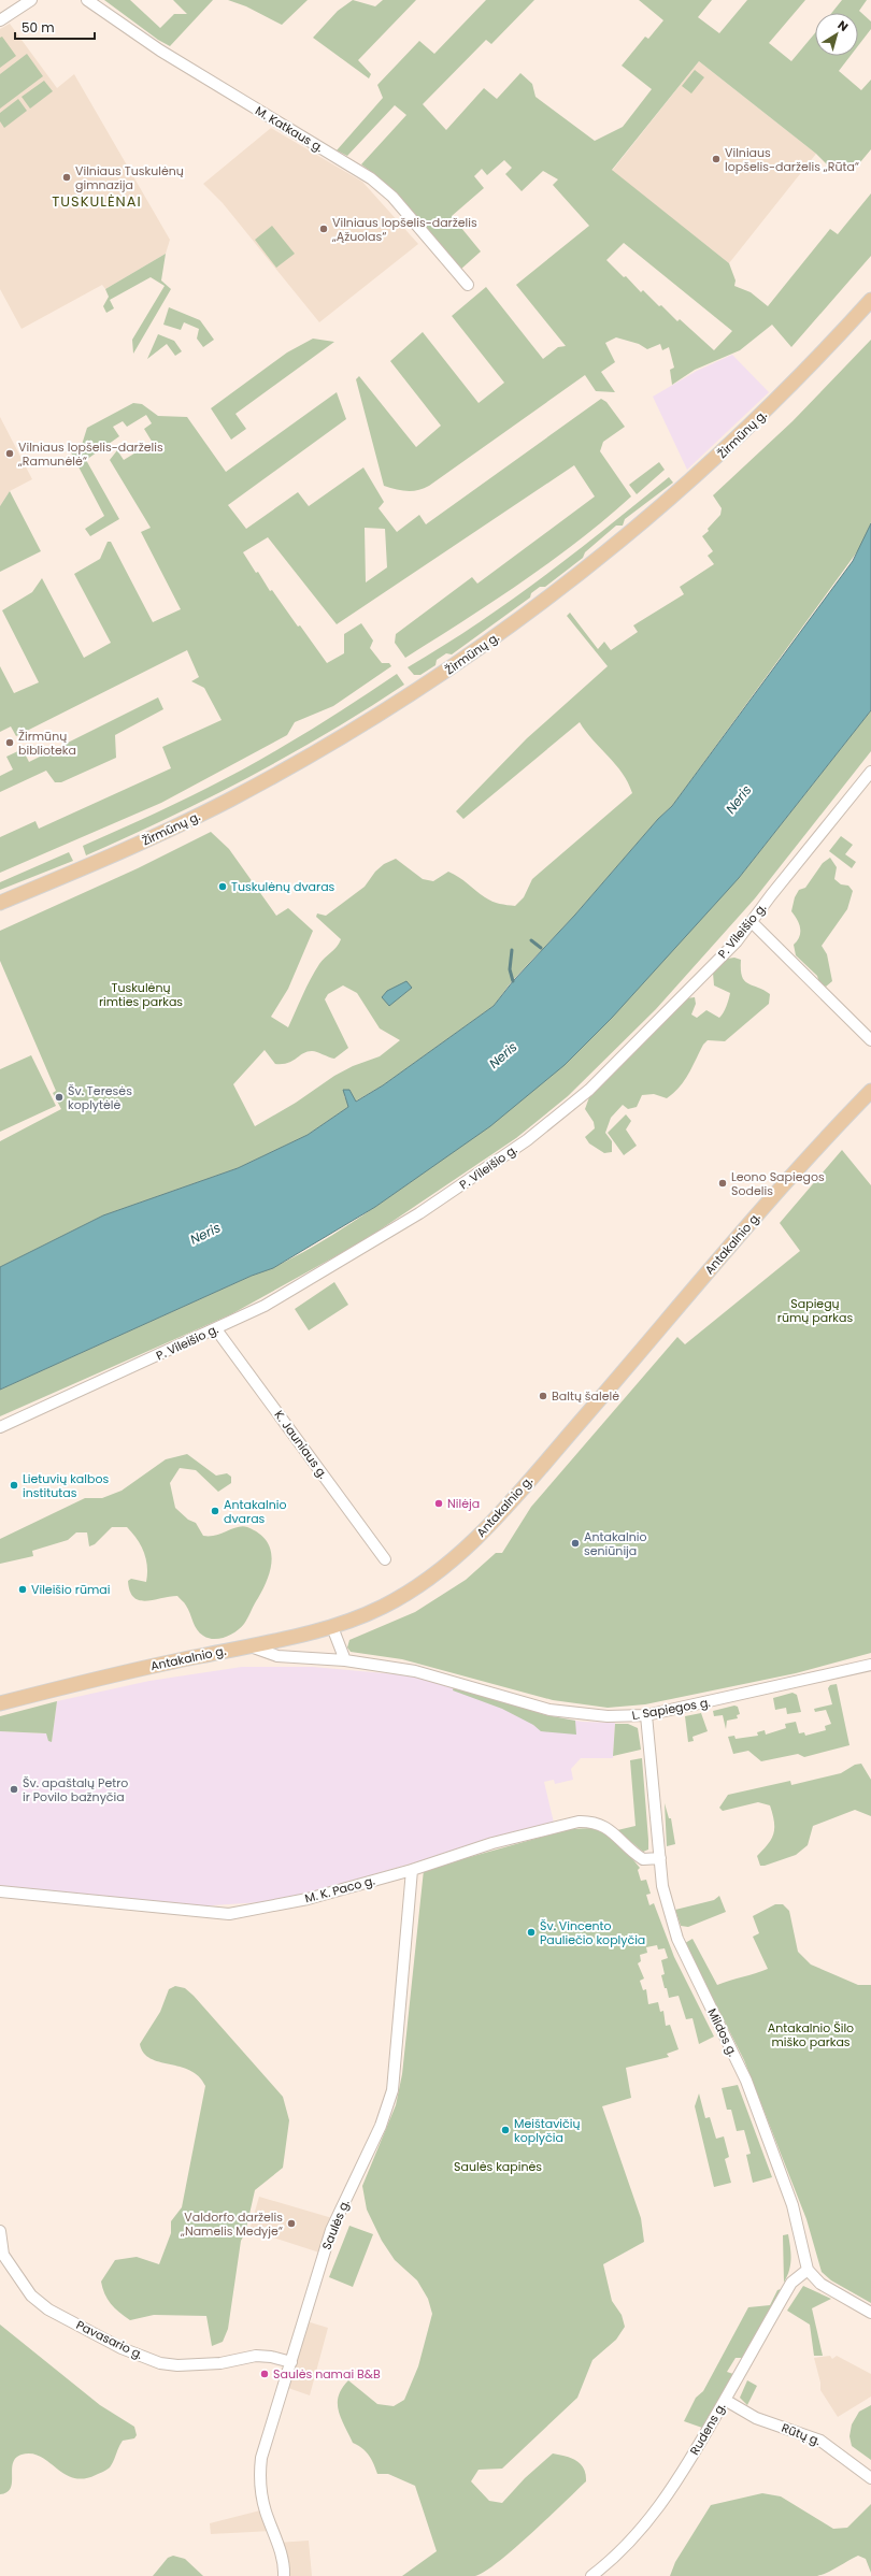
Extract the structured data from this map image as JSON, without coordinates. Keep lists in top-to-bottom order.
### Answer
{
  "streets": {
    "main road": ["Žirmūnų g.", "Antakalnio g."],
    "street": [
      "M. Katkaus g.",
      "P. Vileišio g.",
      "K. Jauniaus g.",
      "L. Sapiegos g.",
      "M. K. Paco g.",
      "Mildos g.",
      "Saulės g.",
      "Pavasario g.",
      "Rudens g.",
      "Rūtų g."
    ]
  },
  "crossings": [
    ["P. Vileišio g.", "K. Jauniaus g."],
    ["Antakalnio g.", "L. Sapiegos g."],
    ["L. Sapiegos g.", "Mildos g."],
    ["M. K. Paco g.", "Mildos g."],
    ["M. K. Paco g.", "Saulės g."],
    ["Mildos g.", "Rudens g."],
    ["Saulės g.", "Pavasario g."],
    ["Rudens g.", "Rūtų g."]
  ],
  "districts": ["TUSKULĖNAI"],
  "water": ["Neris"],
  "parks": [
    "Tuskulėnų rimties parkas",
    "Sapiegų rūmų parkas",
    "Antakalnio Šilo miško parkas",
    "Saulės kapinės"
  ],
  "places": [
    "Vilniaus lopšelis-darželis „Rūta“",
    "Vilniaus Tuskulėnų gimnazija",
    "Vilniaus lopšelis-darželis „Ąžuolas“",
    "Vilniaus lopšelis-darželis „Ramunėlė“",
    "Žirmūnų biblioteka",
    "Tuskulėnų dvaras",
    "Šv. Teresės koplytėlė",
    "Leono Sapiegos Sodelis",
    "Baltų šalelė",
    "Lietuvių kalbos institutas",
    "Nilėja",
    "Antakalnio dvaras",
    "Antakalnio seniūnija",
    "Vileišio rūmai",
    "Šv. apaštalų Petro ir Povilo bažnyčia",
    "Šv. Vincento Pauliečio koplyčia",
    "Meištavičių koplyčia",
    "Valdorfo darželis „Namelis Medyje“",
    "Saulės namai B&B"
  ],
  "scale_bar": "50 m",
  "north": "top right"
}
